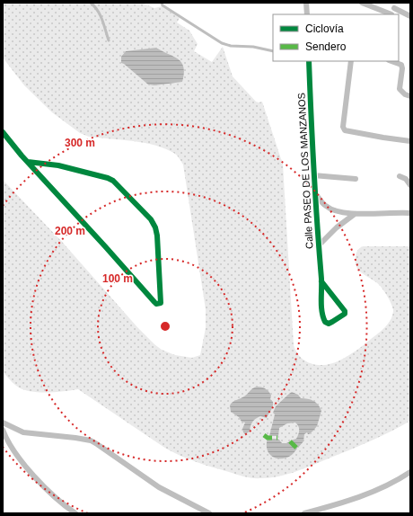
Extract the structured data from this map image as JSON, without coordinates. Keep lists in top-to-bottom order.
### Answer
{
  "streets": {
    "street": ["Calle PASEO DE LOS MANZANOS"]
  },
  "legend": ["Ciclovía", "Sendero"],
  "rings": ["300 m", "200 m", "100 m"]
}
